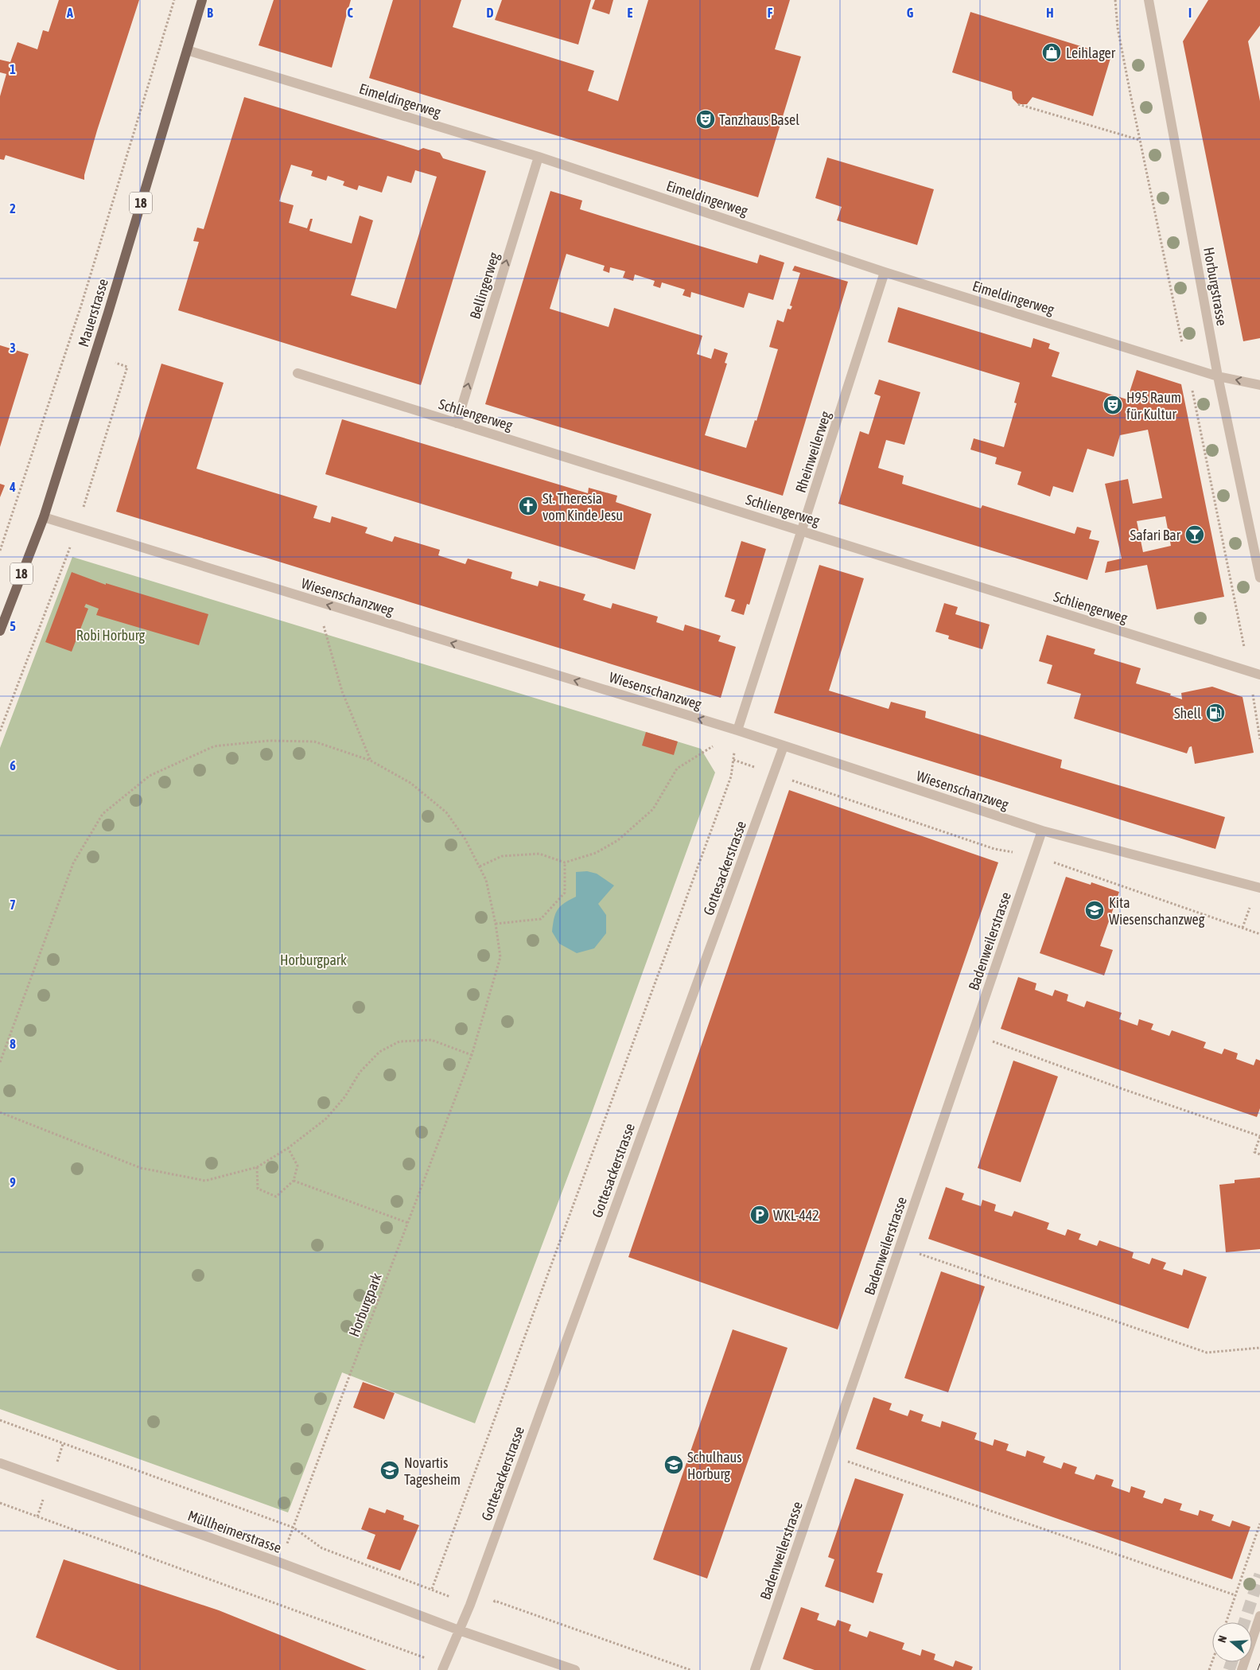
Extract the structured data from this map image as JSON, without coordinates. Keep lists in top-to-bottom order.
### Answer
{
  "streets": {
    "main road": ["18", "Mauerstrasse"],
    "street": [
      "Eimeldingerweg",
      "Bellingerweg",
      "Horburgstrasse",
      "Schliengerweg",
      "Rheinweilerweg",
      "Wiesenschanzweg",
      "Gottesackerstrasse",
      "Badenweilerstrasse",
      "Müllheimerstrasse"
    ],
    "path": ["Horburgpark"]
  },
  "crossings": [
    ["Eimeldingerweg", "Bellingerweg"],
    ["Eimeldingerweg", "Horburgstrasse"],
    ["Eimeldingerweg", "Mauerstrasse"],
    ["Eimeldingerweg", "Rheinweilerweg"],
    ["Bellingerweg", "Schliengerweg"],
    ["Mauerstrasse", "Wiesenschanzweg"],
    ["Schliengerweg", "Rheinweilerweg"],
    ["Rheinweilerweg", "Wiesenschanzweg"],
    ["Wiesenschanzweg", "Gottesackerstrasse"],
    ["Wiesenschanzweg", "Badenweilerstrasse"],
    ["Horburgpark", "Müllheimerstrasse"]
  ],
  "one_way": ["Bellingerweg"],
  "parks": ["Robi Horburg", "Horburgpark"],
  "places": {
    "shop": ["Leihlager"],
    "theatre": ["Tanzhaus Basel", "H95 Raum für Kultur"],
    "church": ["St. Theresia vom Kinde Jesu"],
    "bar": ["Safari Bar"],
    "fuel station": ["Shell"],
    "school or university": ["Kita Wiesenschanzweg", "Schulhaus Horburg", "Novartis Tagesheim"],
    "parking": ["WKL-442"]
  },
  "north": "left",
  "grid": {
    "columns": [
      "A",
      "B",
      "C",
      "D",
      "E",
      "F",
      "G",
      "H",
      "I"
    ],
    "rows": [
      "1",
      "2",
      "3",
      "4",
      "5",
      "6",
      "7",
      "8",
      "9"
    ]
  }
}
